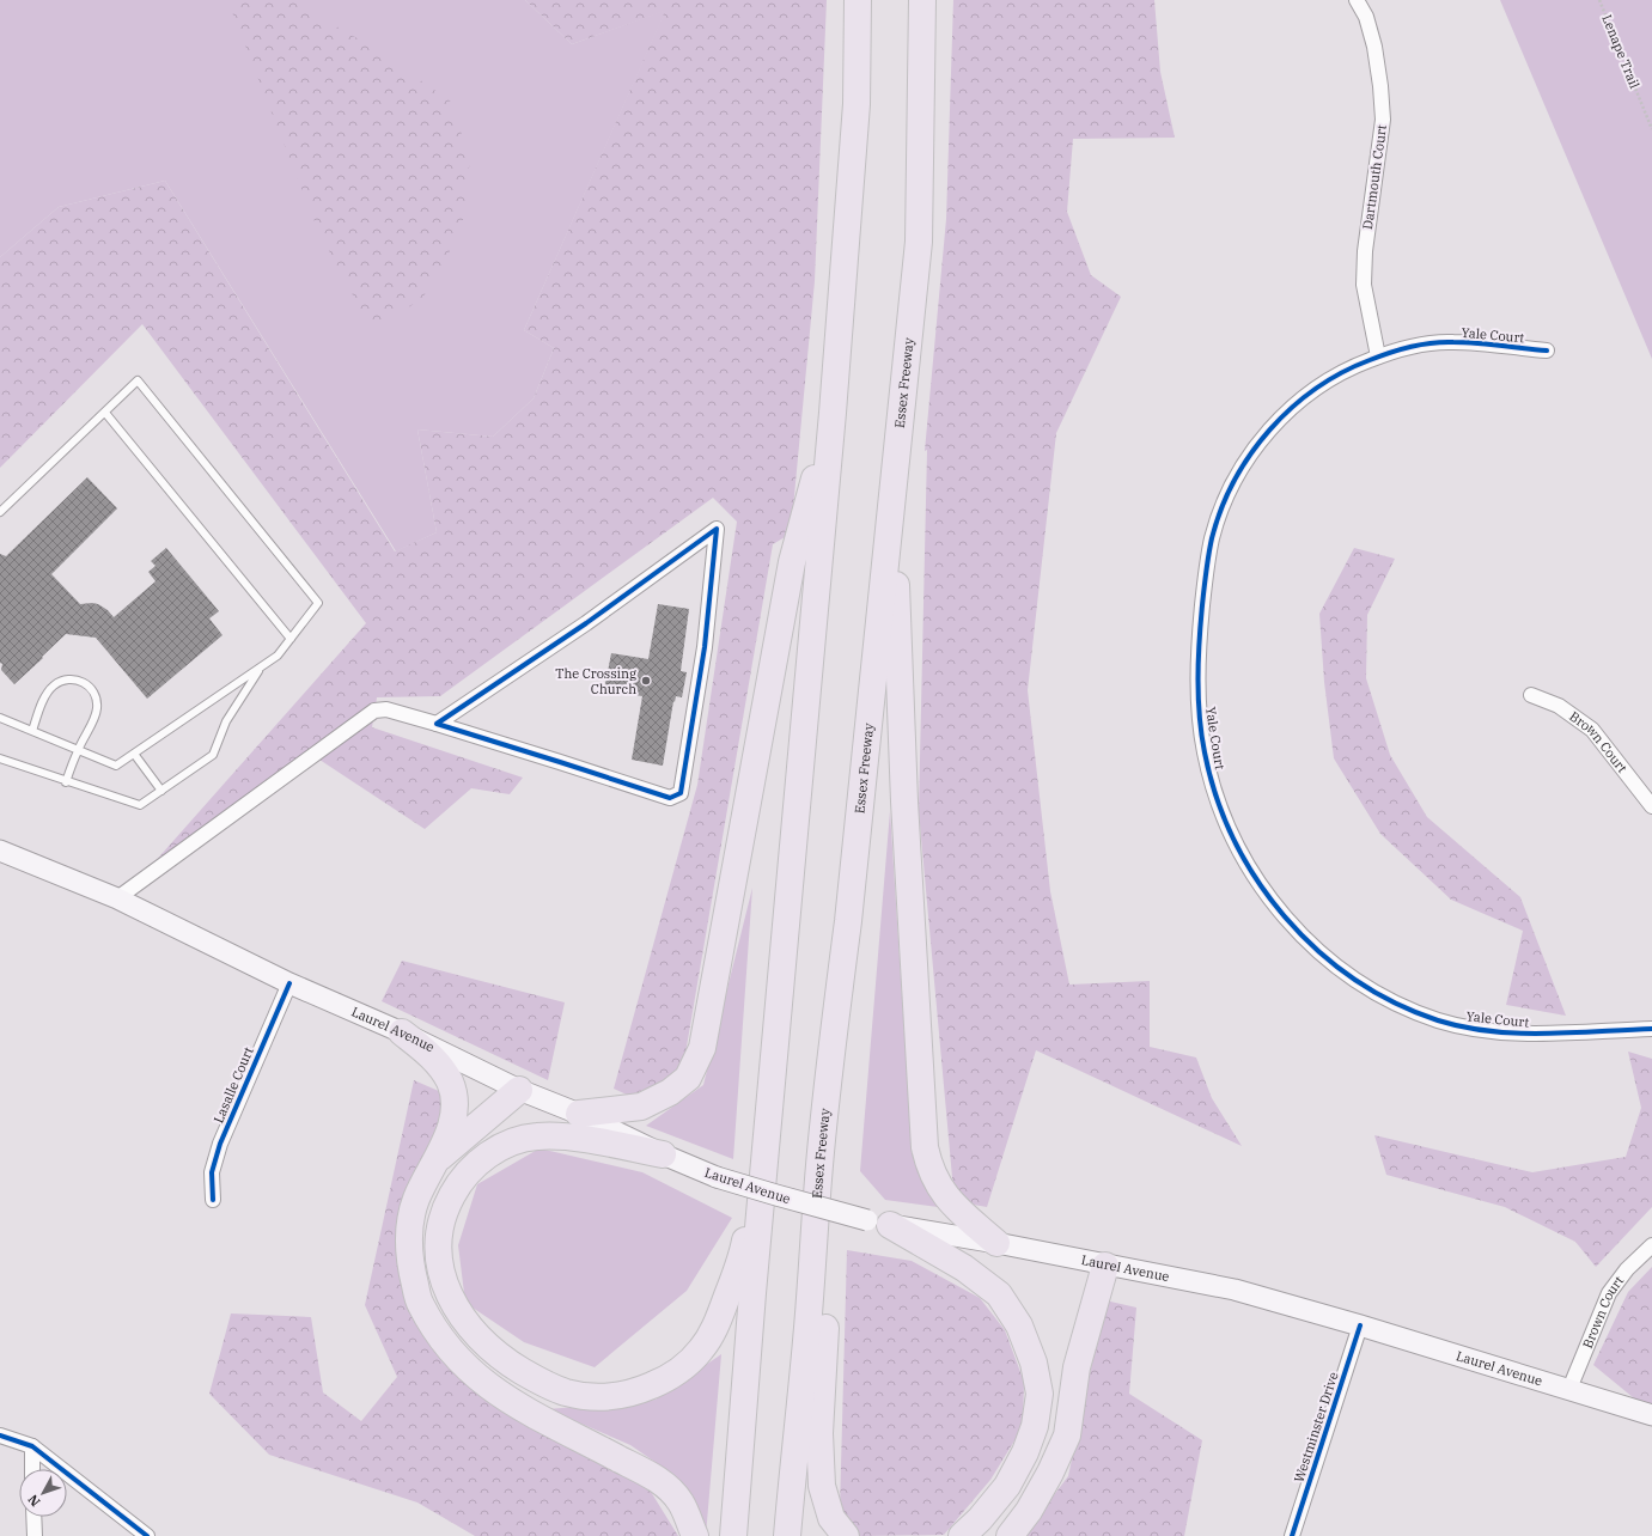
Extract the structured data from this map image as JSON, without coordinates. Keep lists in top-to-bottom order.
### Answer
{
  "streets": {
    "highway": ["Essex Freeway"],
    "main road": ["Laurel Avenue"],
    "street": [
      "Dartmouth Court",
      "Yale Court",
      "Brown Court",
      "Lasalle Court",
      "Westminster Drive"
    ],
    "path": ["Lenape Trail"]
  },
  "crossings": [
    ["Dartmouth Court", "Yale Court"],
    ["Brown Court", "Laurel Avenue"],
    ["Laurel Avenue", "Lasalle Court"],
    ["Laurel Avenue", "Westminster Drive"]
  ],
  "places": ["The Crossing Church"],
  "north": "bottom left"
}
